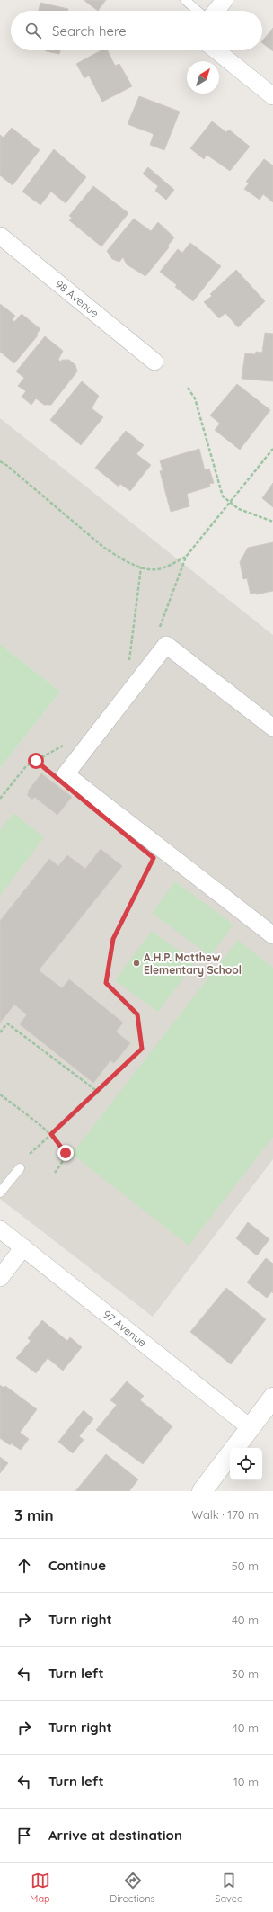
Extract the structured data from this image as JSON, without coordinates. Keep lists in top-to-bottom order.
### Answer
{
  "streets": {
    "street": ["98 Avenue", "97 Avenue"]
  },
  "places": ["A.H.P. Matthew Elementary School"],
  "north": "top right",
  "page": {
    "search": "Search here",
    "heading": ["3 min", "Walk · 170 m"],
    "list": [
      ["Continue", "50 m"],
      ["Turn right", "40 m"],
      ["Turn left", "30 m"],
      ["Turn right", "40 m"],
      ["Turn left", "10 m"],
      "Arrive at destination"
    ],
    "nav": ["Map", "Directions", "Saved"]
  }
}
